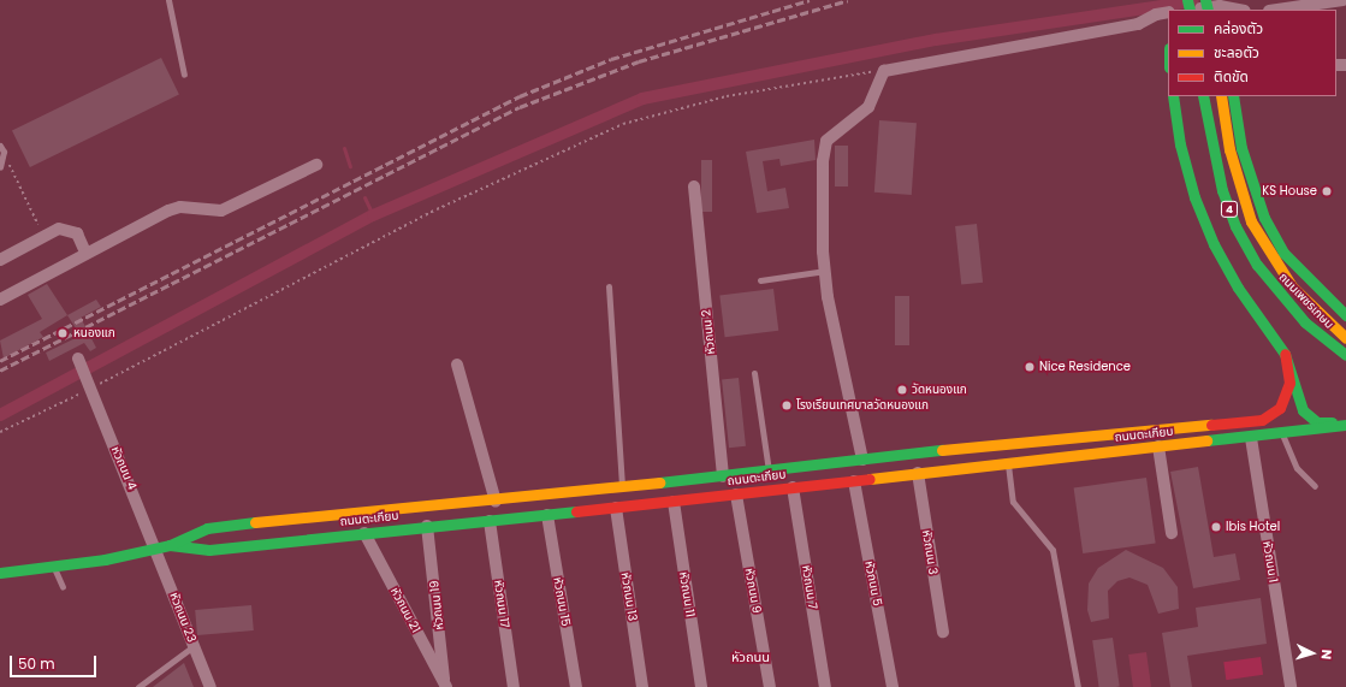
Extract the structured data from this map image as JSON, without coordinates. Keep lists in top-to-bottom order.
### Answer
{
  "streets": {
    "street": [
      "4",
      "ถนนเพชรเกษม",
      "หัวถนน 2",
      "ถนนตะเกียบ",
      "หัวถนน 4",
      "หัวถนน 3",
      "หัวถนน 1",
      "หัวถนน 5",
      "หัวถนน 7",
      "หัวถนน 9",
      "หัวถนน 11",
      "หัวถนน 13",
      "หัวถนน 15",
      "หัวถนน 17",
      "หัวถนน 19",
      "หัวถนน 21",
      "หัวถนน 23"
    ]
  },
  "crossings": [
    ["หัวถนน 2", "ถนนตะเกียบ"],
    ["ถนนตะเกียบ", "หัวถนน 4"],
    ["ถนนตะเกียบ", "หัวถนน 3"],
    ["ถนนตะเกียบ", "หัวถนน 1"],
    ["ถนนตะเกียบ", "หัวถนน 5"],
    ["ถนนตะเกียบ", "หัวถนน 7"],
    ["ถนนตะเกียบ", "หัวถนน 9"],
    ["ถนนตะเกียบ", "หัวถนน 11"],
    ["ถนนตะเกียบ", "หัวถนน 13"],
    ["ถนนตะเกียบ", "หัวถนน 15"],
    ["ถนนตะเกียบ", "หัวถนน 17"],
    ["ถนนตะเกียบ", "หัวถนน 19"],
    ["ถนนตะเกียบ", "หัวถนน 21"],
    ["ถนนตะเกียบ", "หัวถนน 23"],
    ["หัวถนน 4", "หัวถนน 23"],
    ["หัวถนน 19", "หัวถนน 21"]
  ],
  "districts": ["หัวถนน"],
  "places": [
    "KS House",
    "หนองแก",
    "Nice Residence",
    "วัดหนองแก",
    "โรงเรียนเทศบาลวัดหนองแก",
    "Ibis Hotel"
  ],
  "legend": ["คล่องตัว", "ชะลอตัว", "ติดขัด"],
  "scale_bar": "50 m",
  "north": "right"
}
